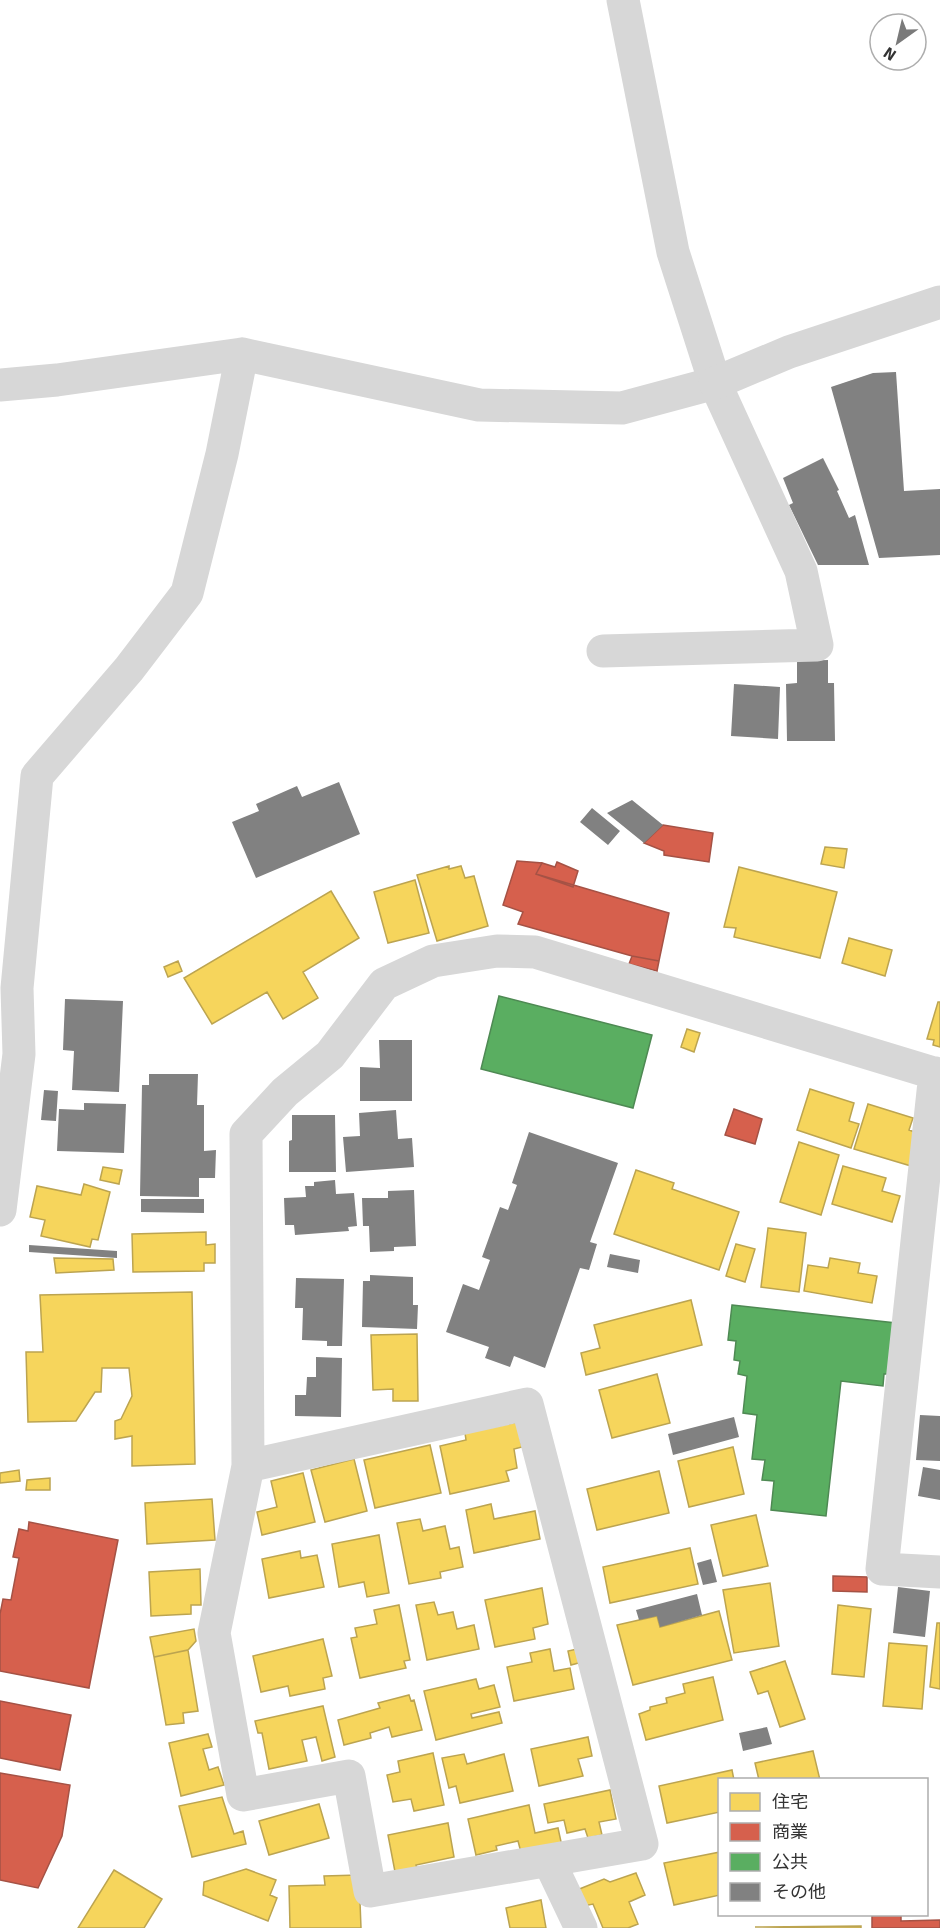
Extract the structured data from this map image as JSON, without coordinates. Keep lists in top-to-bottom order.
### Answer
{
  "legend": [
    "住宅",
    "商業",
    "公共",
    "その他"
  ],
  "north": "bottom left"
}
